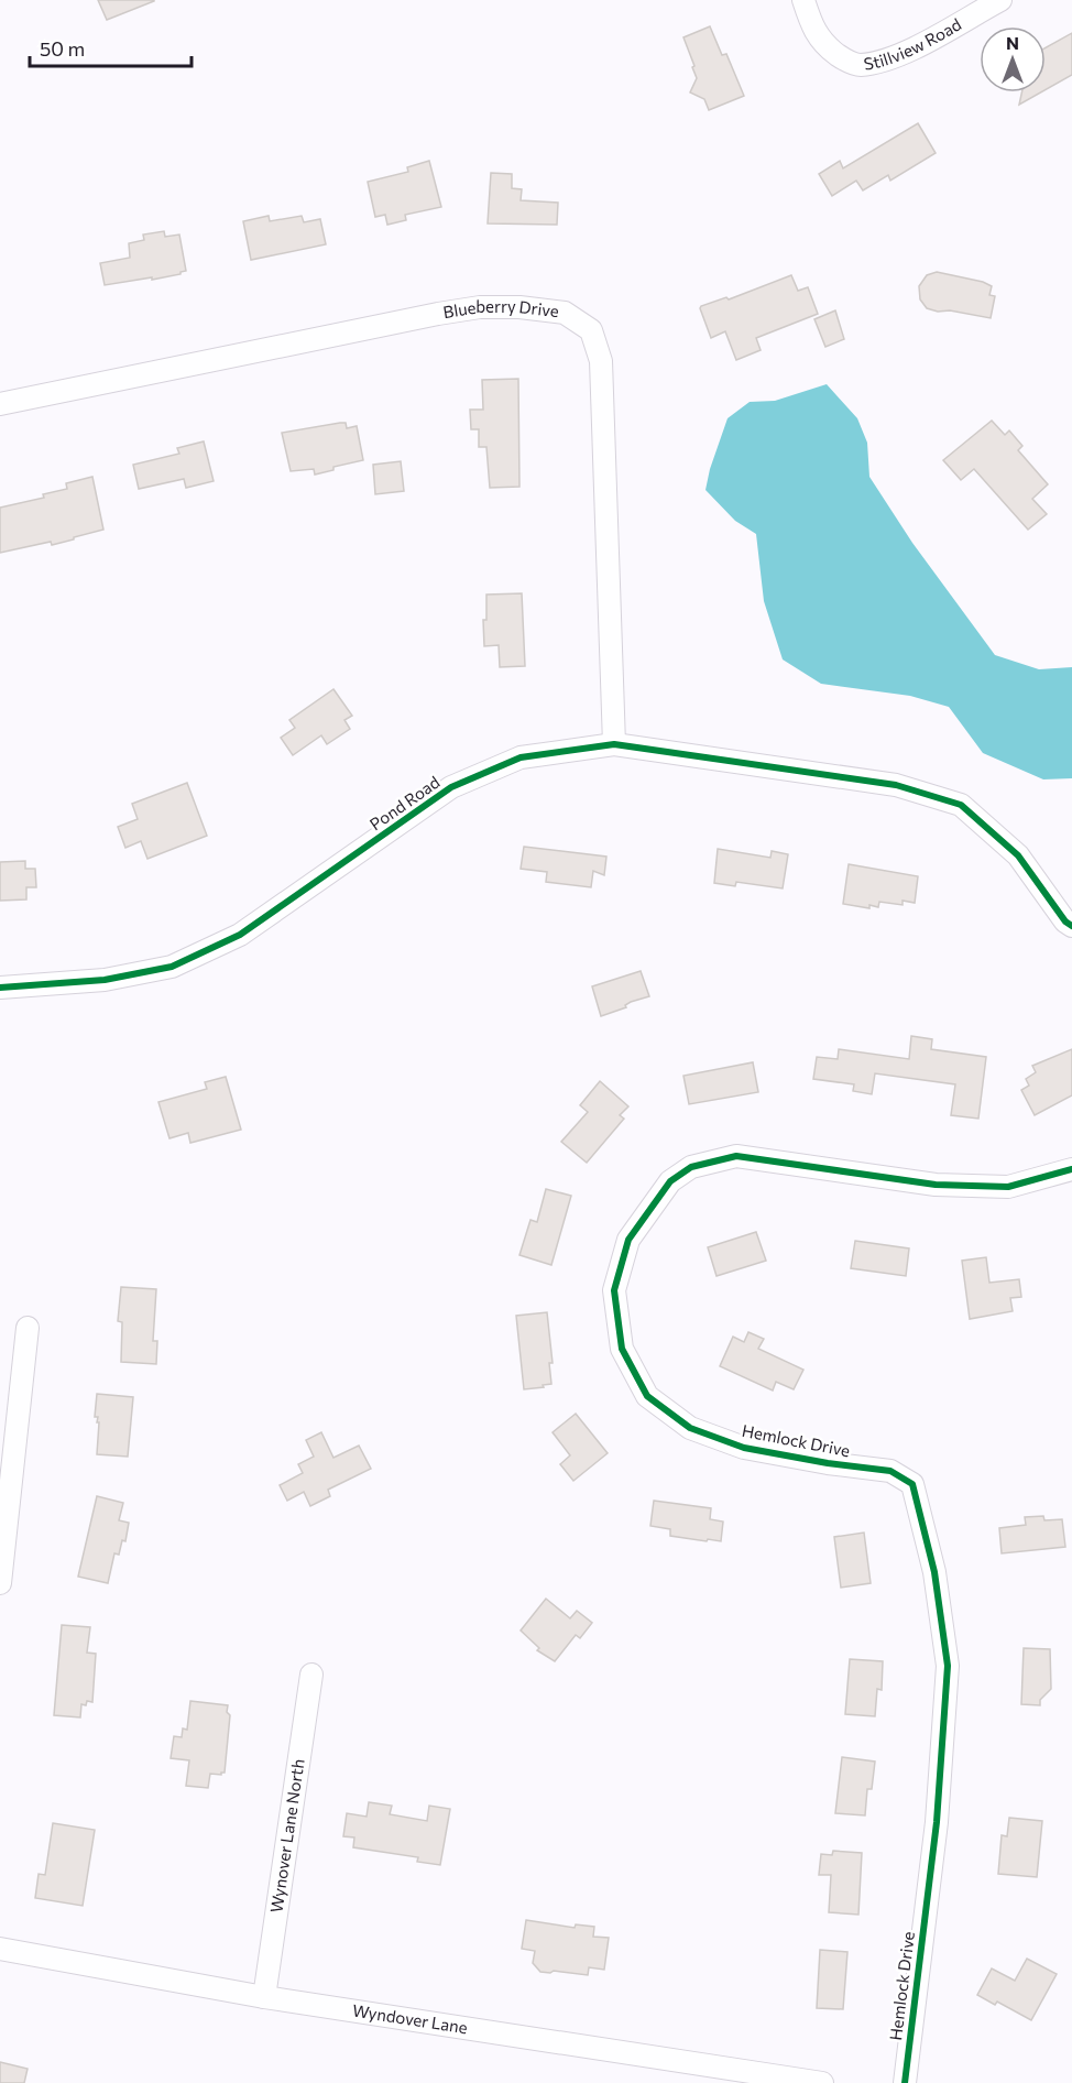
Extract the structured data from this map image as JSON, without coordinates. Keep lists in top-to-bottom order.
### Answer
{
  "streets": {
    "street": [
      "Stillview Road",
      "Blueberry Drive",
      "Pond Road",
      "Hemlock Drive",
      "Wynover Lane North",
      "Wyndover Lane"
    ]
  },
  "crossings": [
    ["Blueberry Drive", "Pond Road"],
    ["Wynover Lane North", "Wyndover Lane"]
  ],
  "scale_bar": "50 m",
  "north": "top"
}
